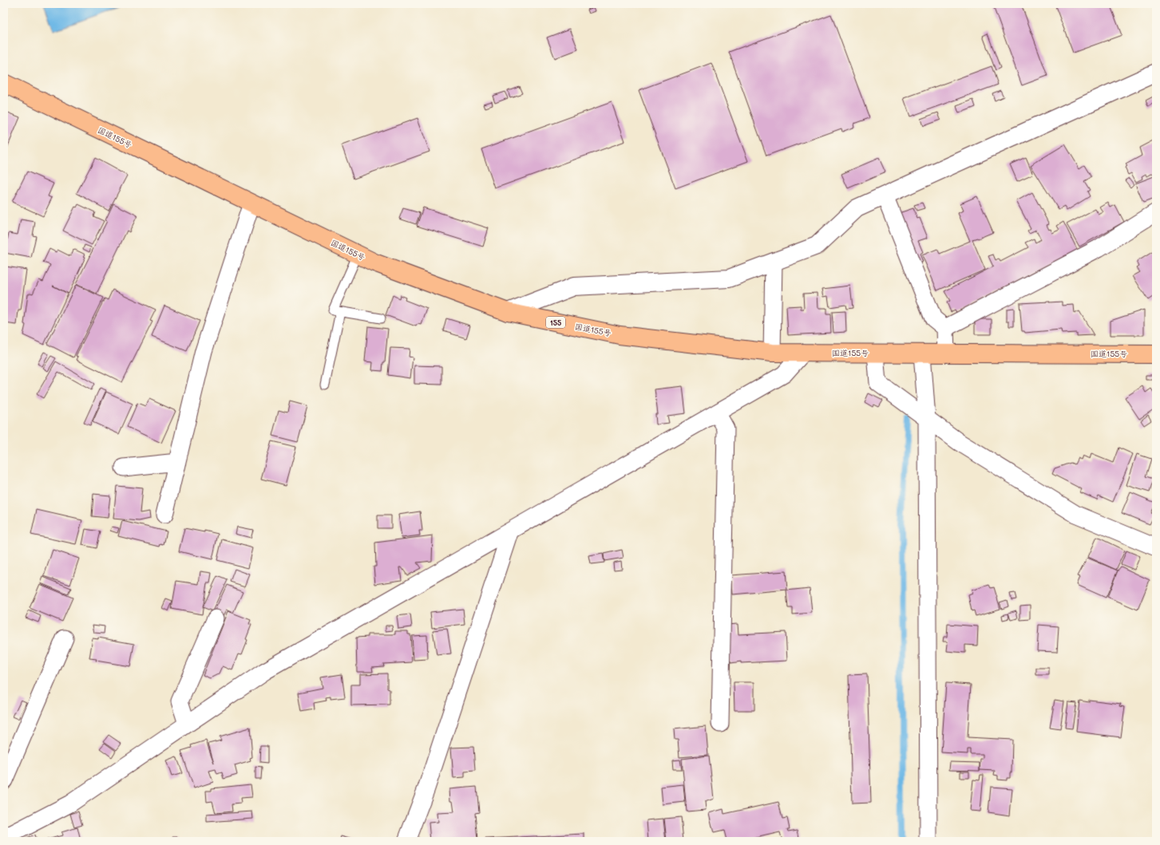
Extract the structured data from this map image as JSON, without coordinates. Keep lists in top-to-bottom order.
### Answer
{
  "streets": {
    "highway": ["国道155号", "155"]
  }
}
